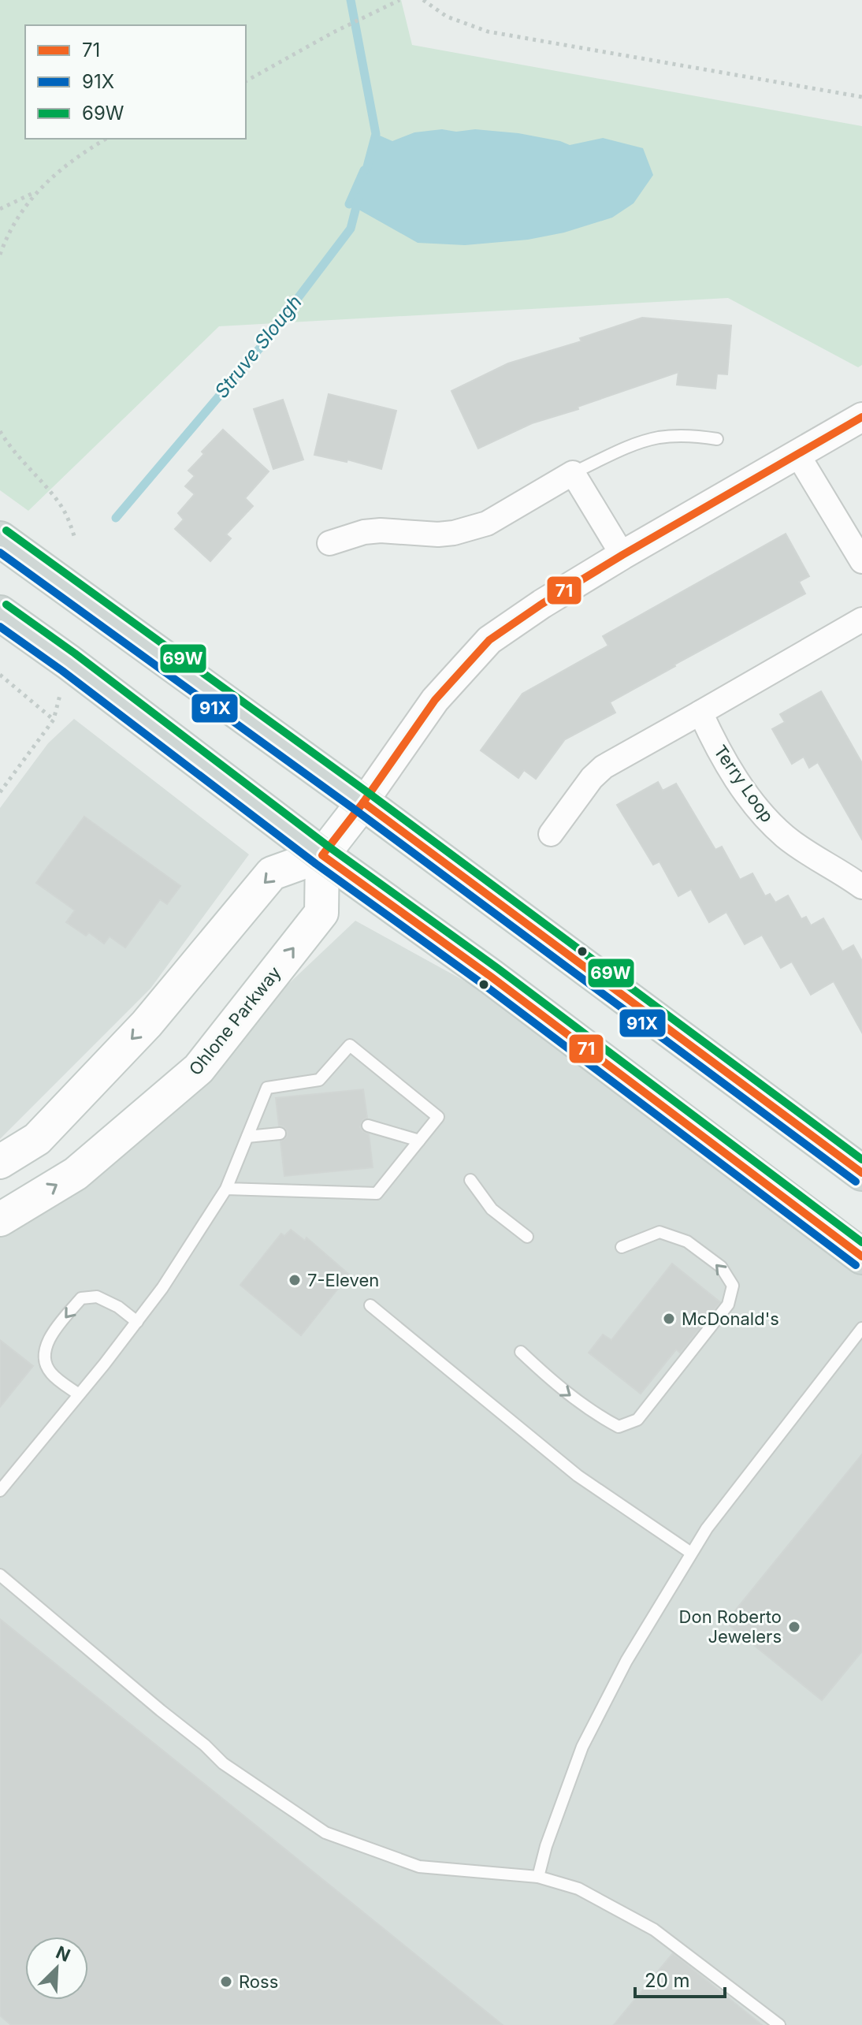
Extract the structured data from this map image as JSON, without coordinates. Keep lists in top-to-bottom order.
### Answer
{
  "streets": {
    "main road": ["Ohlone Parkway"],
    "street": ["Terry Loop"]
  },
  "water": ["Struve Slough"],
  "places": [
    "7-Eleven",
    "McDonald's",
    "Don Roberto Jewelers",
    "Ross"
  ],
  "lines": ["transit line 71", "transit line 69W", "transit line 91X"],
  "legend": ["71", "91X", "69W"],
  "scale_bar": "20 m",
  "north": "top right"
}
